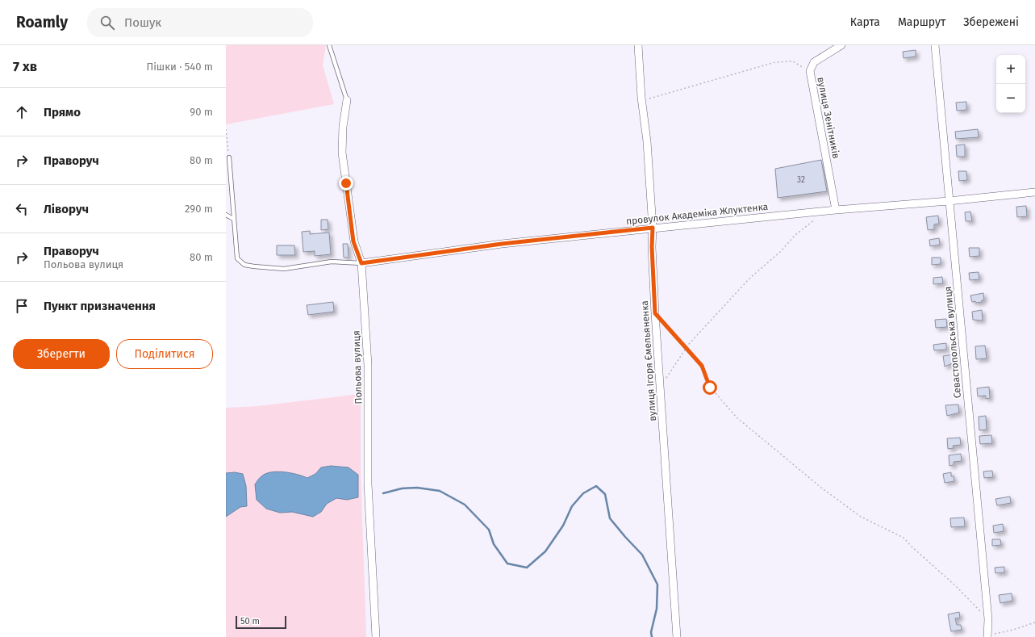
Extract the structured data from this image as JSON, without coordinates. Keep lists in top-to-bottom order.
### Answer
{
  "streets": {
    "street": [
      "вулиця Зенітників",
      "провулок Академіка Жлуктенка",
      "Севастопольська вулиця",
      "вулиця Ігоря Ємельяненка",
      "Польова вулиця"
    ]
  },
  "crossings": [
    ["вулиця Зенітників", "провулок Академіка Жлуктенка"],
    ["провулок Академіка Жлуктенка", "Севастопольська вулиця"],
    ["провулок Академіка Жлуктенка", "вулиця Ігоря Ємельяненка"],
    ["провулок Академіка Жлуктенка", "Польова вулиця"]
  ],
  "house_numbers": ["32"],
  "scale_bar": "50 m",
  "page": {
    "header": "Roamly",
    "search": "Пошук",
    "nav": ["Карта", "Маршрут", "Збережені"],
    "heading": ["7 хв", "Пішки · 540 m"],
    "map_buttons": ["+", "−"],
    "list": [
      ["Прямо", "90 m"],
      ["Праворуч", "80 m"],
      ["Ліворуч", "290 m"],
      ["Праворуч", "Польова вулиця", "80 m"],
      "Пункт призначення"
    ],
    "buttons": ["Зберегти", "Поділитися"],
    "scale": "50 m"
  }
}
